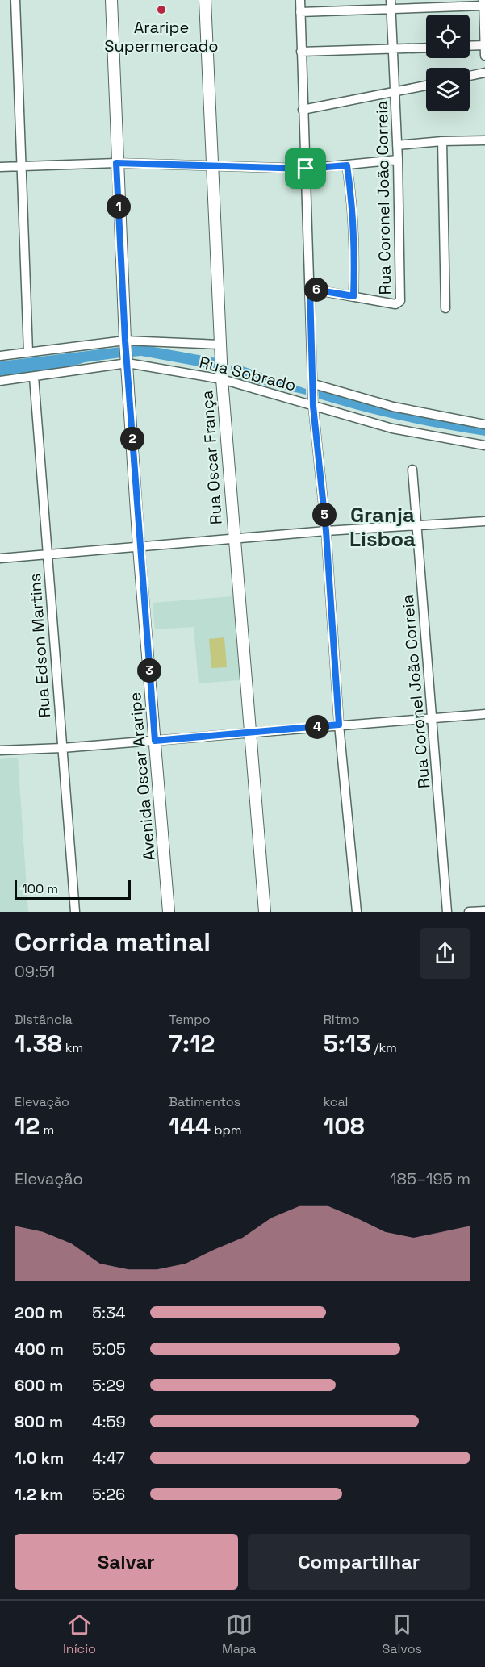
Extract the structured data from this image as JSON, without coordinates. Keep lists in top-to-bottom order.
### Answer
{
  "streets": {
    "street": [
      "Rua Coronel João Correia",
      "Rua Sobrado",
      "Rua Oscar França",
      "Rua Edson Martins",
      "Avenida Oscar Araripe"
    ]
  },
  "crossings": [
    ["Rua Sobrado", "Rua Oscar França"],
    ["Rua Sobrado", "Rua Edson Martins"],
    ["Rua Sobrado", "Avenida Oscar Araripe"]
  ],
  "districts": ["Granja Lisboa"],
  "places": ["Araripe Supermercado"],
  "scale_bar": "100 m",
  "page": {
    "pins": [
      "1",
      "6",
      "2",
      "5",
      "3",
      "4"
    ],
    "scale": "100 m",
    "heading": ["Corrida matinal", "09:51"],
    "stats": [
      ["Distância", "1.38 km"],
      ["Tempo", "7:12"],
      ["Ritmo", "5:13 /km"],
      ["Elevação", "12 m"],
      ["Batimentos", "144 bpm"],
      ["kcal", "108"]
    ],
    "chart": ["Elevação", "185–195 m"],
    "list": [
      {
        "name": "200 m",
        "note": "5:34"
      },
      {
        "name": "400 m",
        "note": "5:05"
      },
      {
        "name": "600 m",
        "note": "5:29"
      },
      {
        "name": "800 m",
        "note": "4:59"
      },
      {
        "name": "1.0 km",
        "note": "4:47"
      },
      {
        "name": "1.2 km",
        "note": "5:26"
      }
    ],
    "buttons": ["Salvar", "Compartilhar"],
    "tabs": ["Início", "Mapa", "Salvos"]
  }
}
